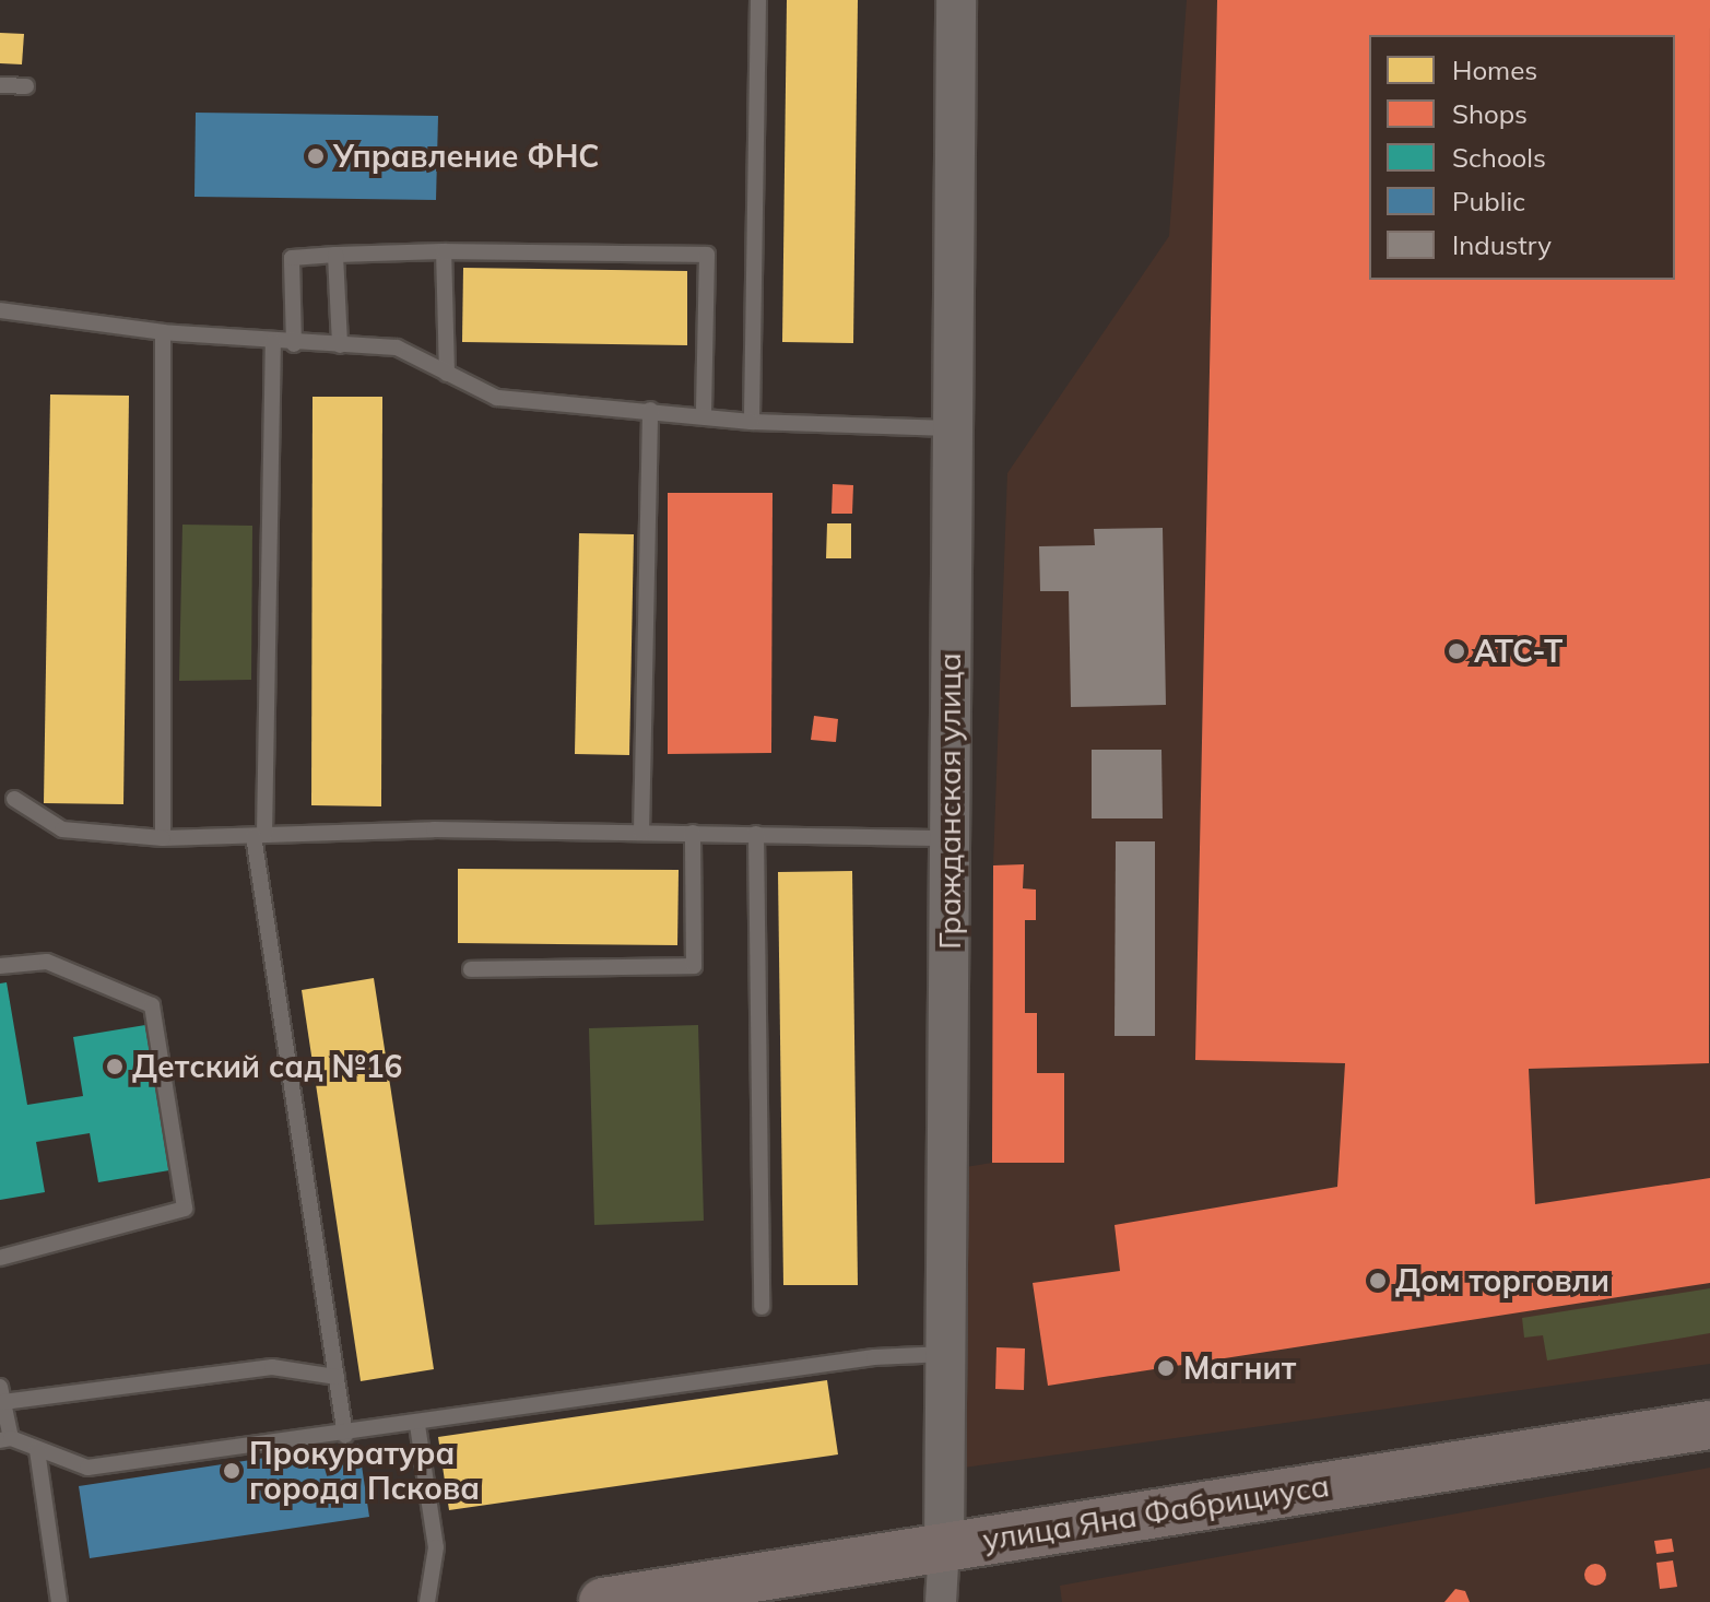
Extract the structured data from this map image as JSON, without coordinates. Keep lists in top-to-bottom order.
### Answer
{
  "streets": {
    "main road": ["улица Яна Фабрициуса"],
    "street": ["Гражданская улица"]
  },
  "crossings": [
    ["Гражданская улица", "улица Яна Фабрициуса"]
  ],
  "places": [
    "Управление ФНС",
    "ATC-T",
    "Детский сад №16",
    "Дом торговли",
    "Магнит",
    "Прокуратура города Пскова"
  ],
  "legend": [
    "Homes",
    "Shops",
    "Schools",
    "Public",
    "Industry"
  ]
}
